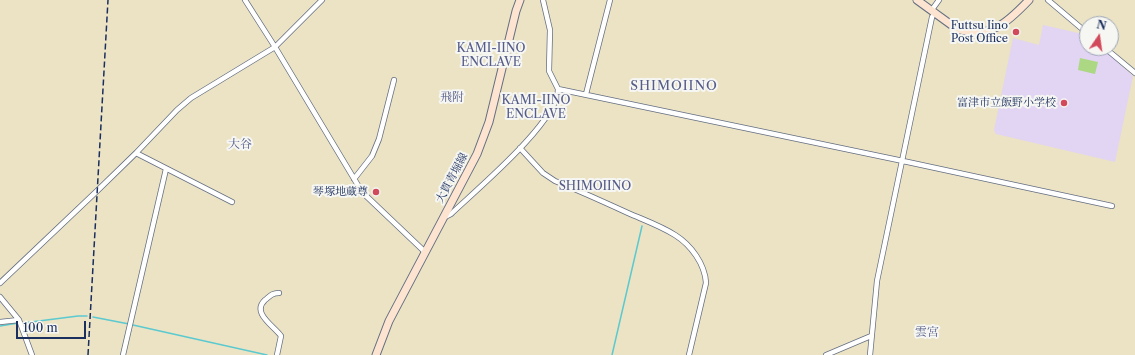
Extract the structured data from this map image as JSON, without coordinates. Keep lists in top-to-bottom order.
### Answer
{
  "streets": {
    "main road": ["大貫青堀線"]
  },
  "districts": [
    "KAMI-IINO ENCLAVE",
    "SHIMOIINO",
    "飛附",
    "KAMI-IINO ENCLAVE",
    "大谷",
    "SHIMOIINO",
    "雲宮"
  ],
  "places": ["Futtsu Iino Post Office", "富津市立飯野小学校", "琴塚地蔵尊"],
  "scale_bar": "100 m",
  "north": "top"
}
